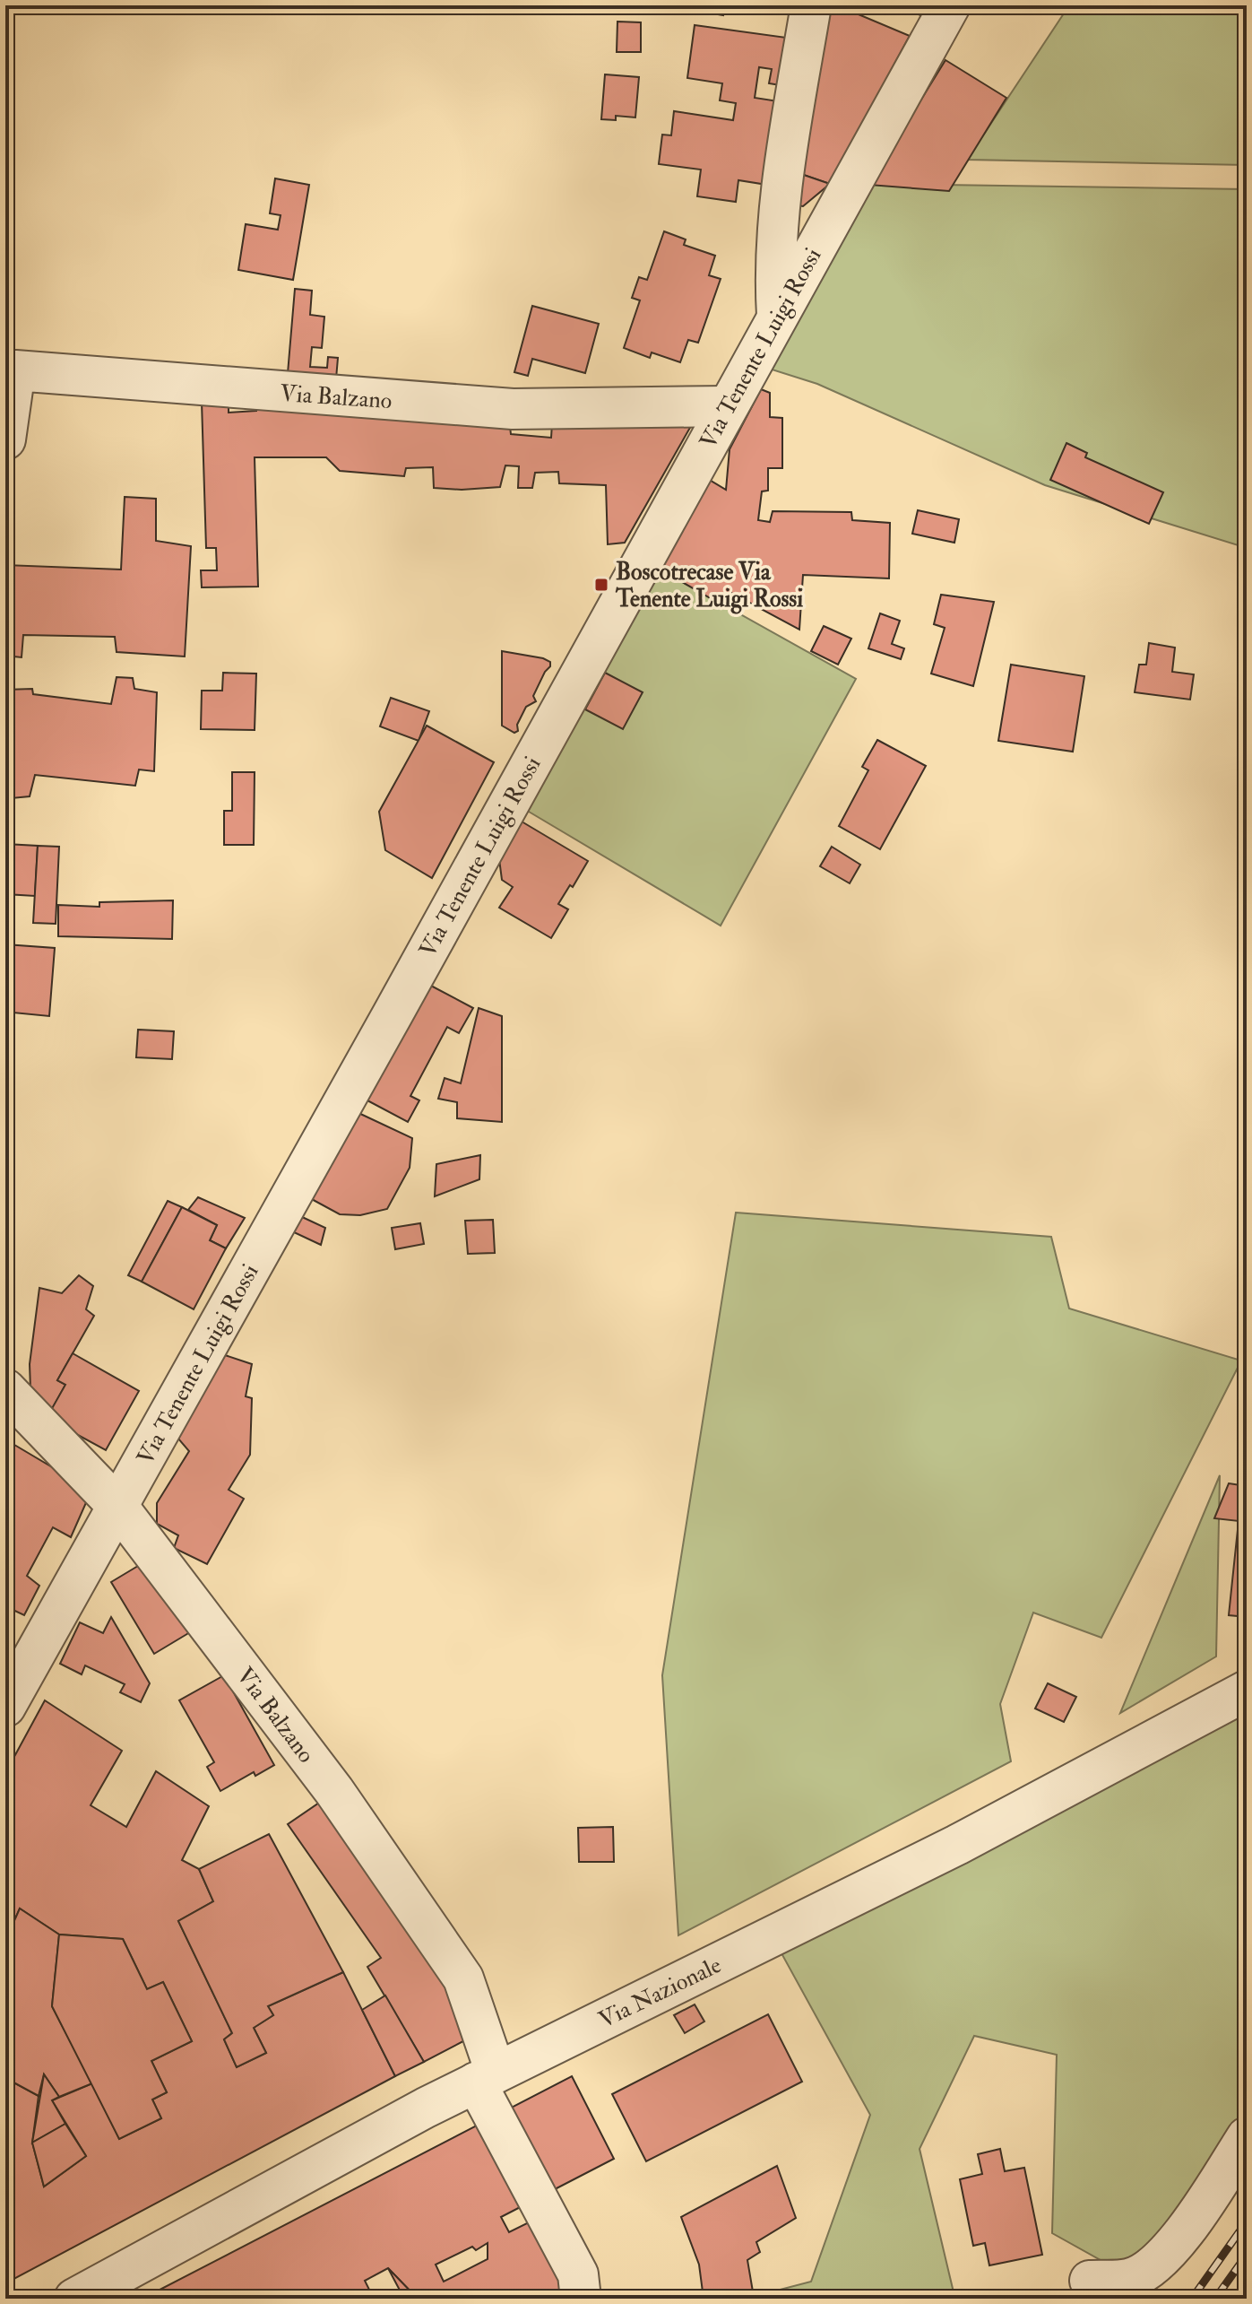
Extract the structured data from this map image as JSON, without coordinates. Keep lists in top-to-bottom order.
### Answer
{
  "streets": {
    "street": ["Via Tenente Luigi Rossi", "Via Balzano", "Via Nazionale"]
  },
  "crossings": [
    ["Via Tenente Luigi Rossi", "Via Balzano"],
    ["Via Balzano", "Via Nazionale"]
  ],
  "places": {
    "transit": ["Boscotrecase Via Tenente Luigi Rossi"]
  }
}
